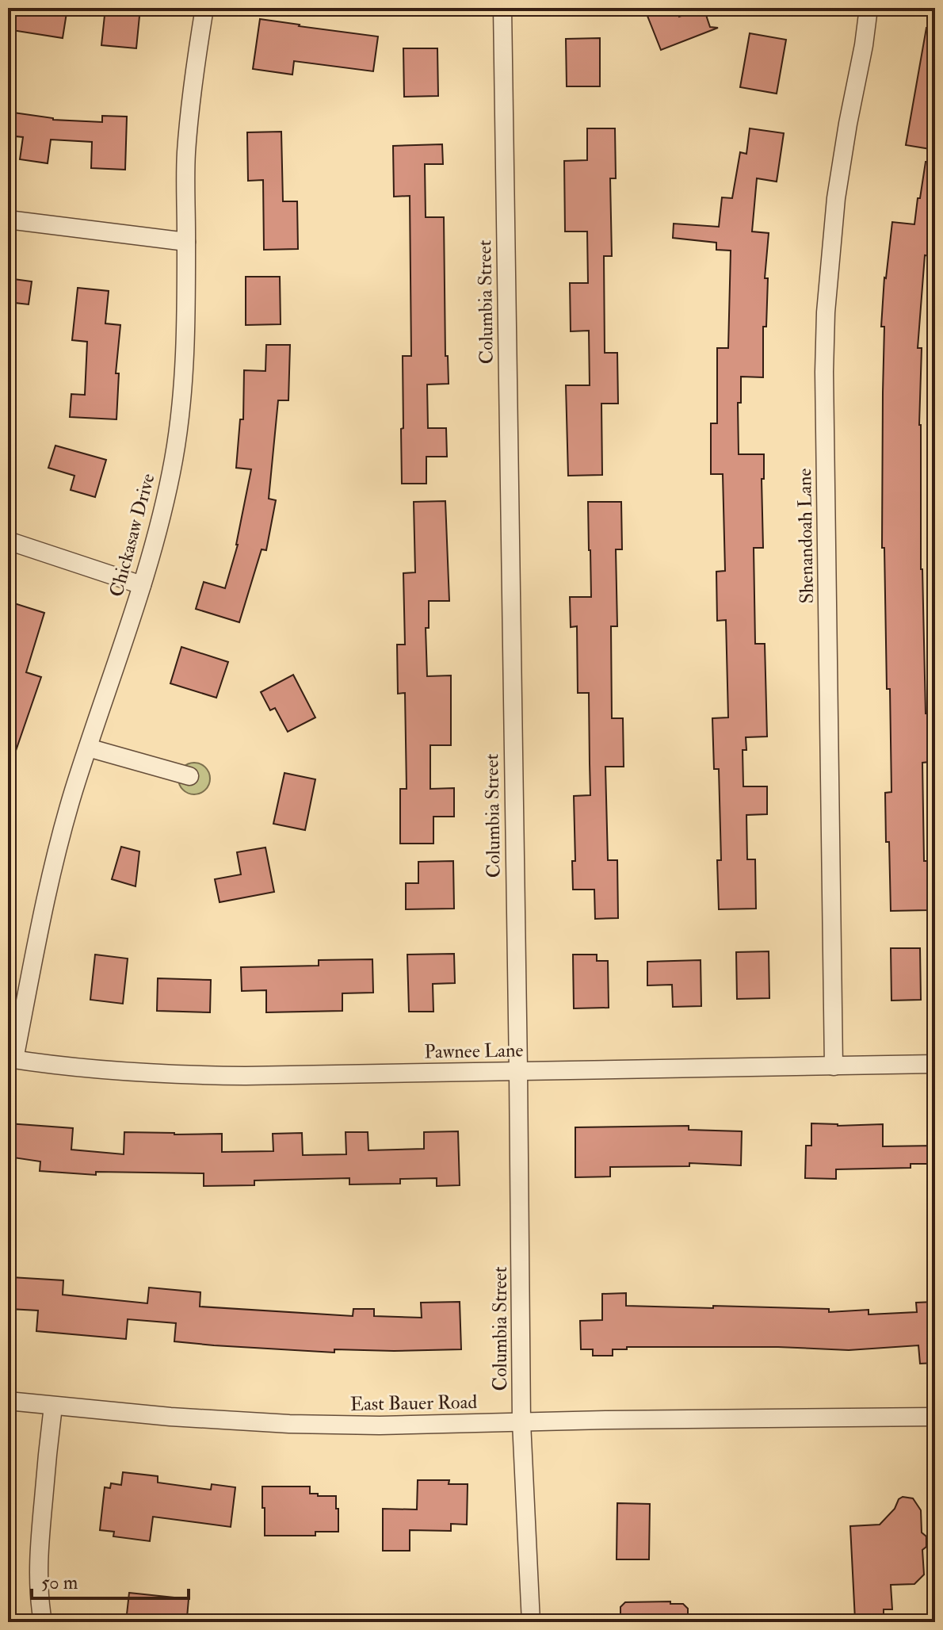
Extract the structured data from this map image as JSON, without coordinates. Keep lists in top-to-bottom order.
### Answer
{
  "streets": {
    "street": [
      "Columbia Street",
      "Chickasaw Drive",
      "Shenandoah Lane",
      "Pawnee Lane",
      "East Bauer Road"
    ]
  },
  "crossings": [
    ["Columbia Street", "Pawnee Lane"],
    ["Columbia Street", "East Bauer Road"],
    ["Chickasaw Drive", "Pawnee Lane"],
    ["Shenandoah Lane", "Pawnee Lane"]
  ],
  "scale_bar": "50 m"
}
